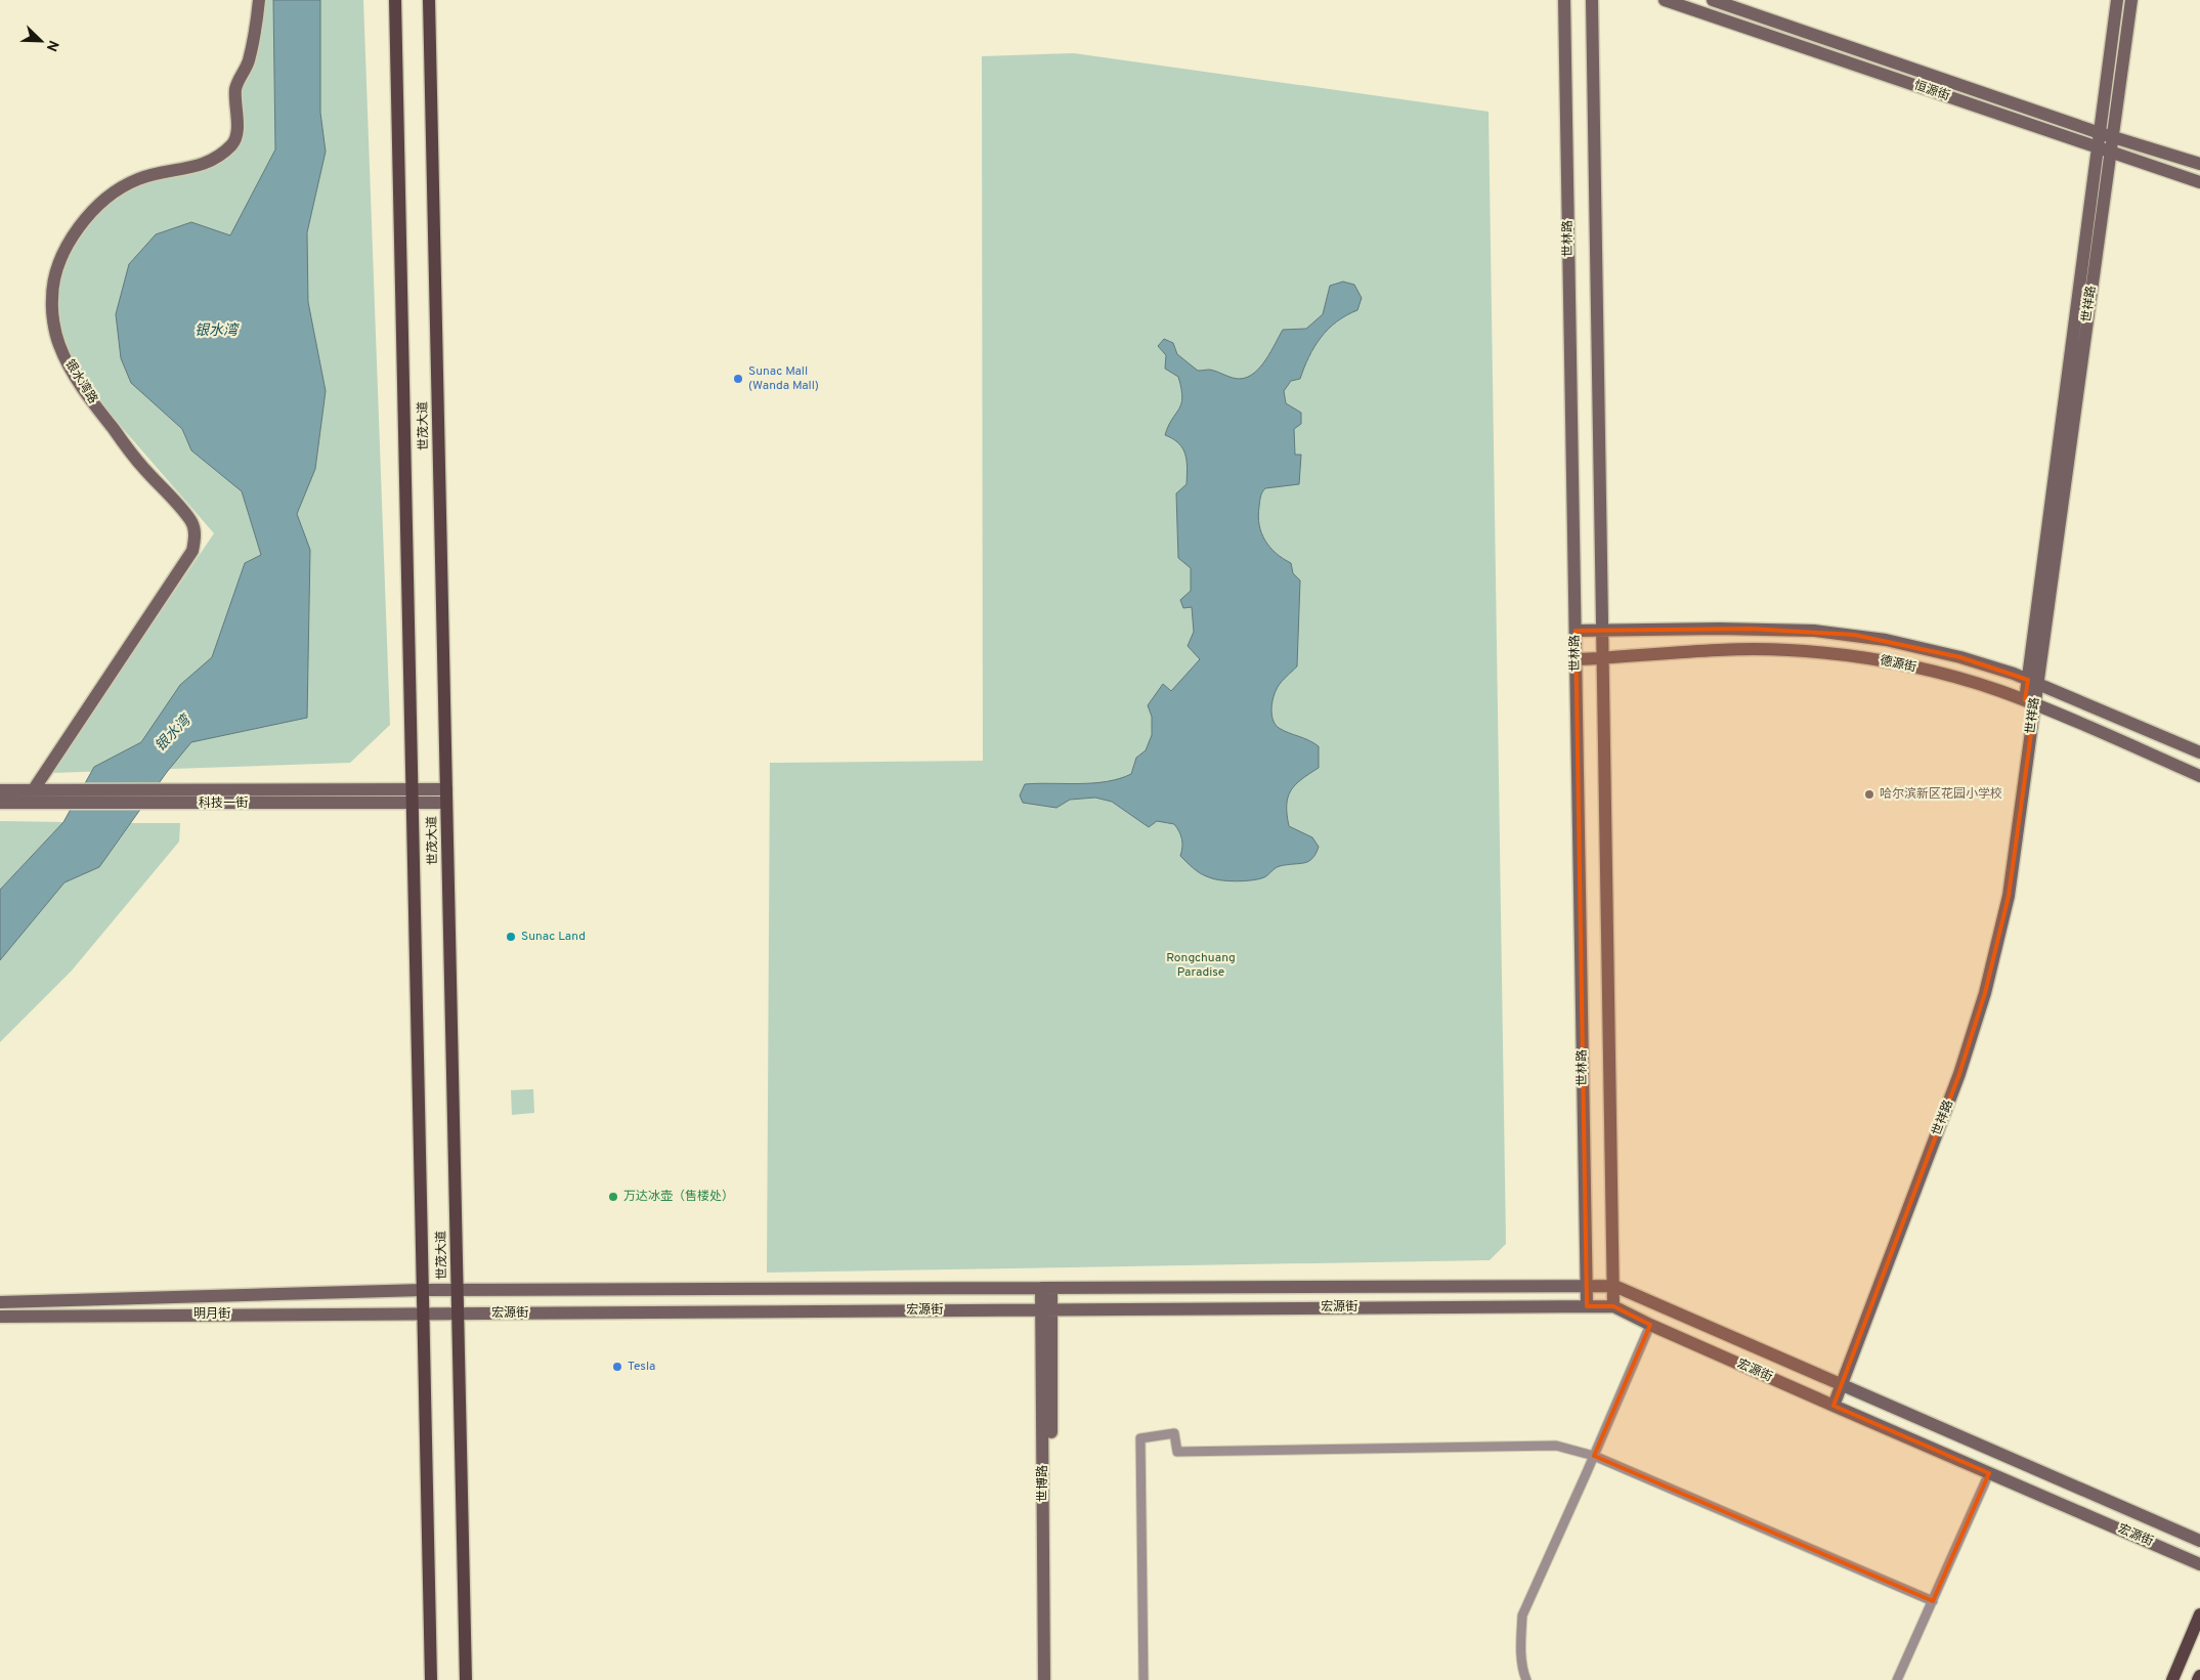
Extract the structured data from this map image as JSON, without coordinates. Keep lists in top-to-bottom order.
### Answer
{
  "streets": {
    "main road": [
      "恒源街",
      "世林路",
      "世祥路",
      "银水湾路",
      "世茂大道",
      "德源街",
      "科技一街",
      "宏源街",
      "明月街",
      "世博路"
    ]
  },
  "crossings": [
    ["恒源街", "世祥路"],
    ["世林路", "德源街"],
    ["世林路", "宏源街"],
    ["世祥路", "德源街"],
    ["世祥路", "宏源街"],
    ["银水湾路", "科技一街"],
    ["世茂大道", "科技一街"],
    ["世茂大道", "宏源街"],
    ["世茂大道", "明月街"],
    ["宏源街", "明月街"],
    ["宏源街", "世博路"]
  ],
  "water": ["银水湾"],
  "parks": ["Rongchuang Paradise"],
  "places": [
    "Sunac Mall (Wanda Mall)",
    "哈尔滨新区花园小学校",
    "Sunac Land",
    "万达冰壶（售楼处）",
    "Tesla"
  ],
  "north": "bottom right"
}
